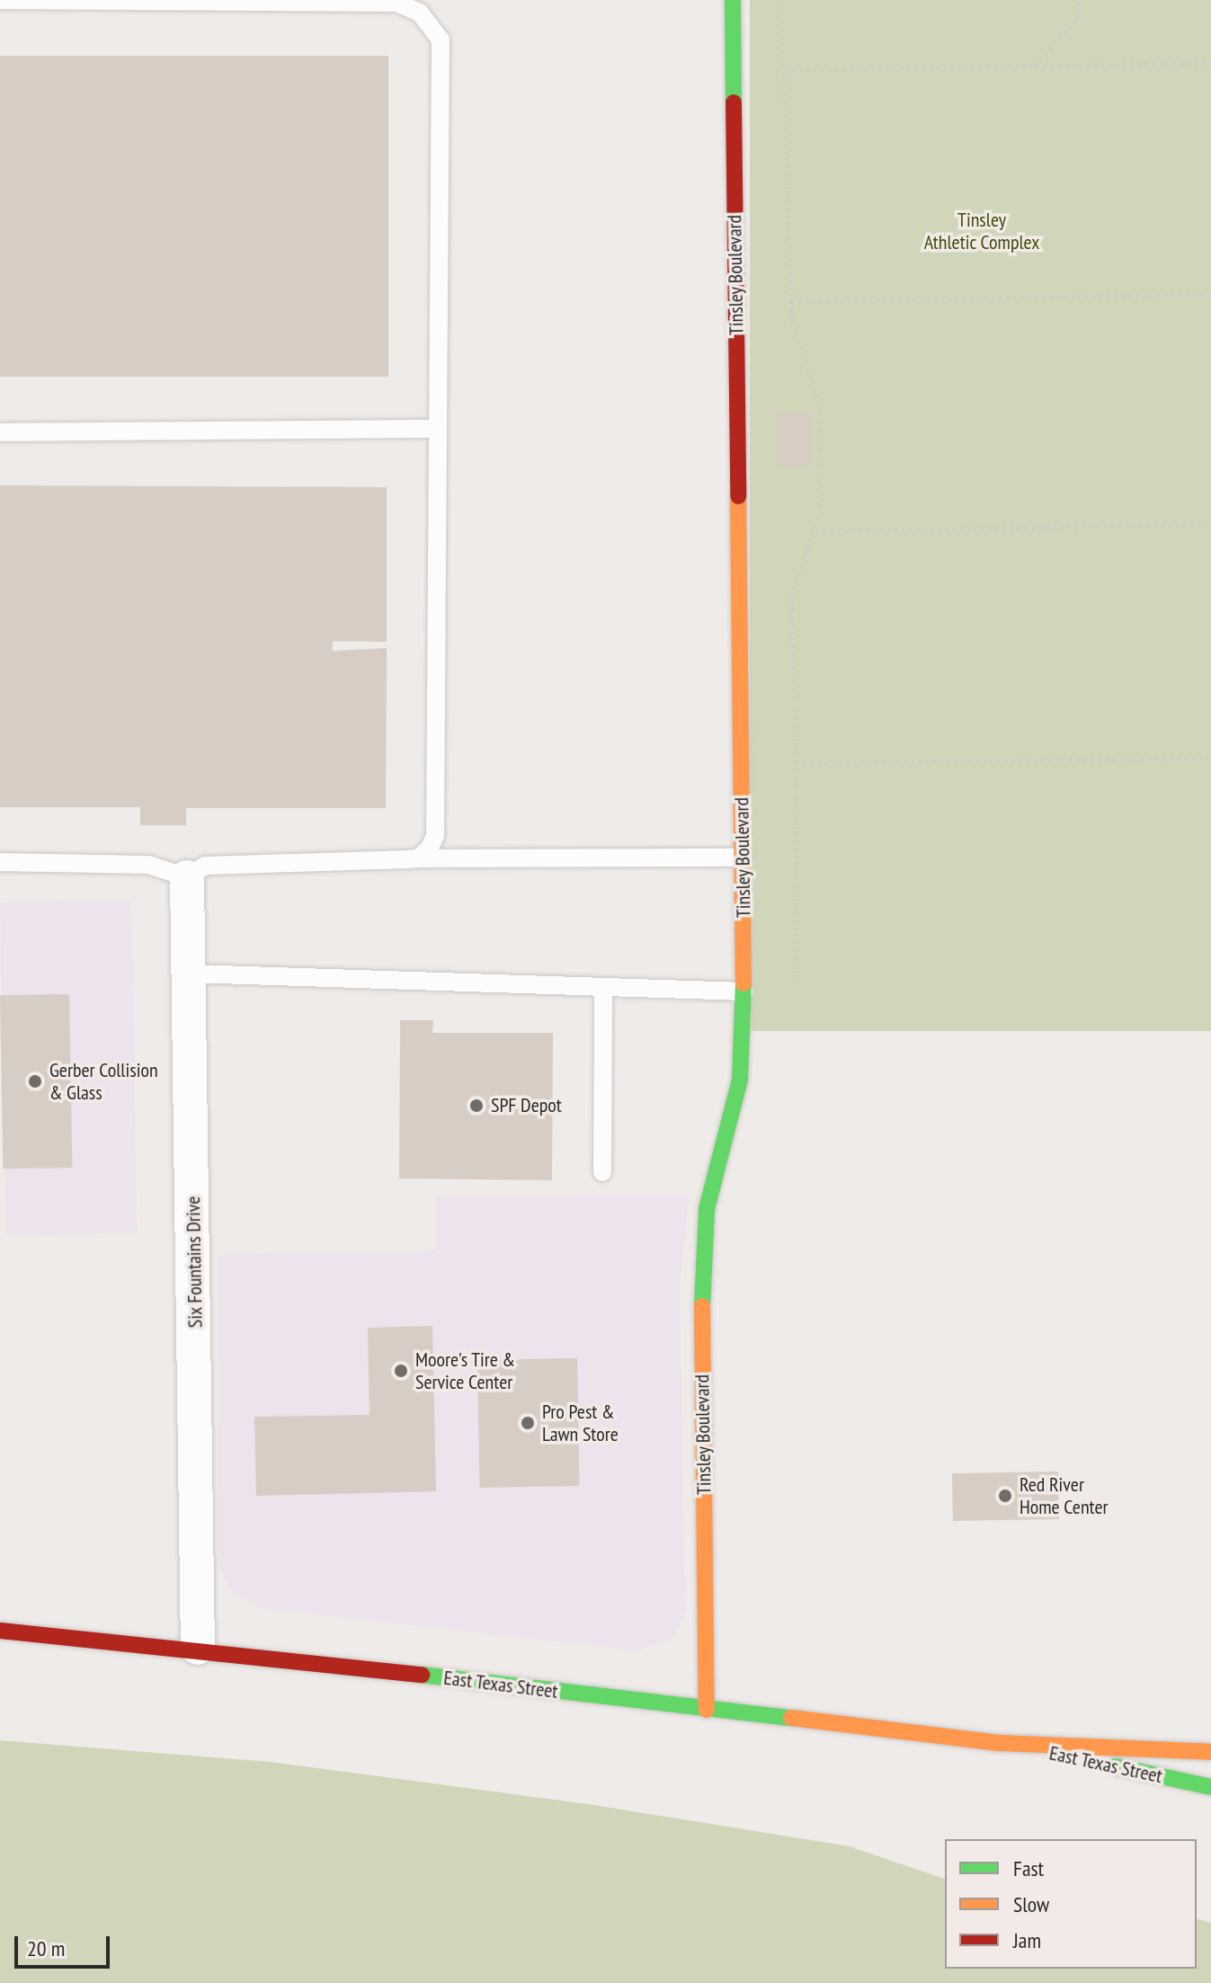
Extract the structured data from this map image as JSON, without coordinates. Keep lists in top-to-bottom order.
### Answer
{
  "streets": {
    "street": ["Tinsley Boulevard", "Six Fountains Drive", "East Texas Street"]
  },
  "crossings": [
    ["Tinsley Boulevard", "East Texas Street"],
    ["Six Fountains Drive", "East Texas Street"]
  ],
  "parks": ["Tinsley Athletic Complex"],
  "places": [
    "Gerber Collision & Glass",
    "SPF Depot",
    "Moore's Tire & Service Center",
    "Pro Pest & Lawn Store",
    "Red River Home Center"
  ],
  "legend": ["Fast", "Slow", "Jam"],
  "scale_bar": "20 m"
}
